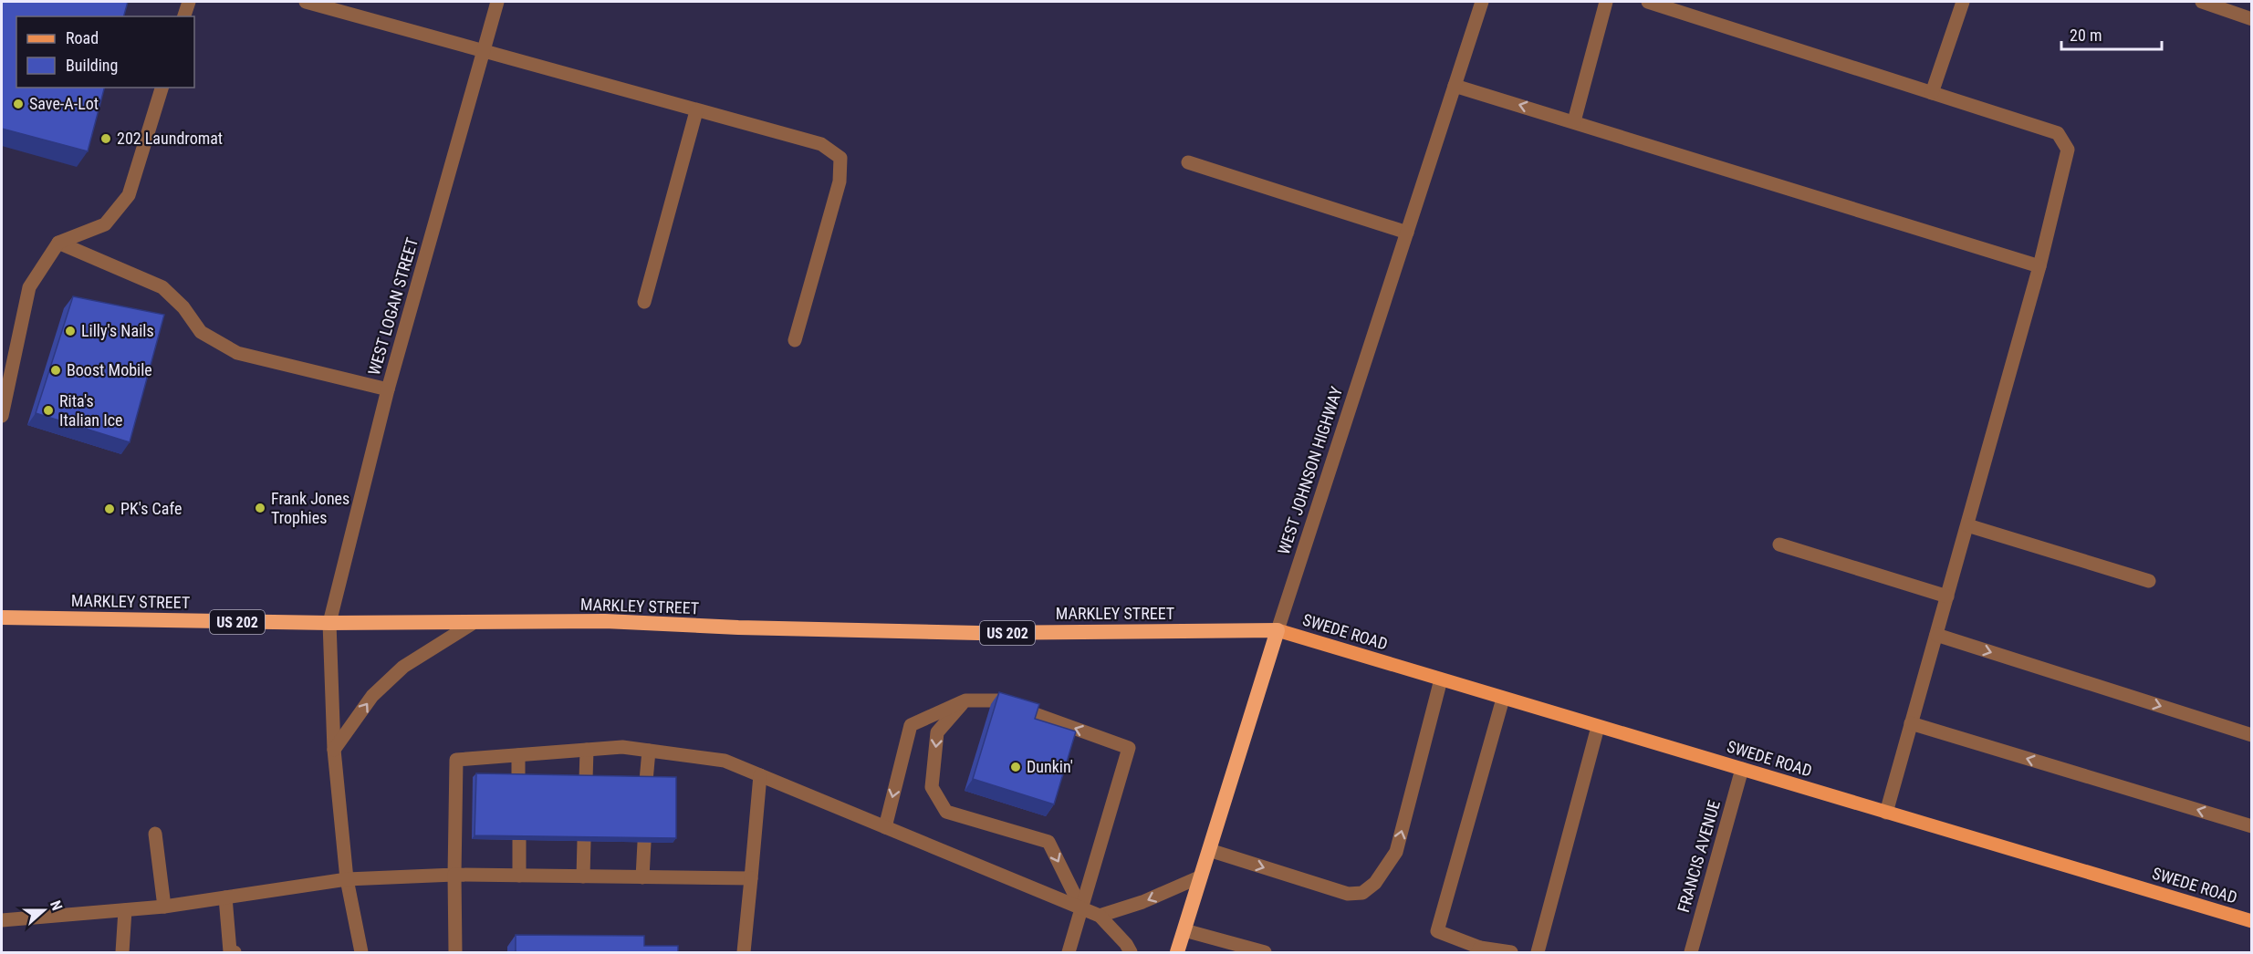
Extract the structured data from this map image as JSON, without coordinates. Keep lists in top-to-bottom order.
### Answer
{
  "streets": {
    "highway": ["WEST JOHNSON HIGHWAY", "MARKLEY STREET", "US 202"],
    "main road": ["SWEDE ROAD"],
    "street": ["WEST LOGAN STREET", "FRANCIS AVENUE"]
  },
  "crossings": [
    ["WEST LOGAN STREET", "MARKLEY STREET"],
    ["WEST JOHNSON HIGHWAY", "MARKLEY STREET"],
    ["WEST JOHNSON HIGHWAY", "SWEDE ROAD"],
    ["MARKLEY STREET", "SWEDE ROAD"],
    ["SWEDE ROAD", "FRANCIS AVENUE"]
  ],
  "places": [
    "Save-A-Lot",
    "202 Laundromat",
    "Lilly's Nails",
    "Boost Mobile",
    "Rita's Italian Ice",
    "Frank Jones Trophies",
    "PK's Cafe",
    "Dunkin'"
  ],
  "legend": ["Road", "Building"],
  "scale_bar": "20 m",
  "north": "right"
}
